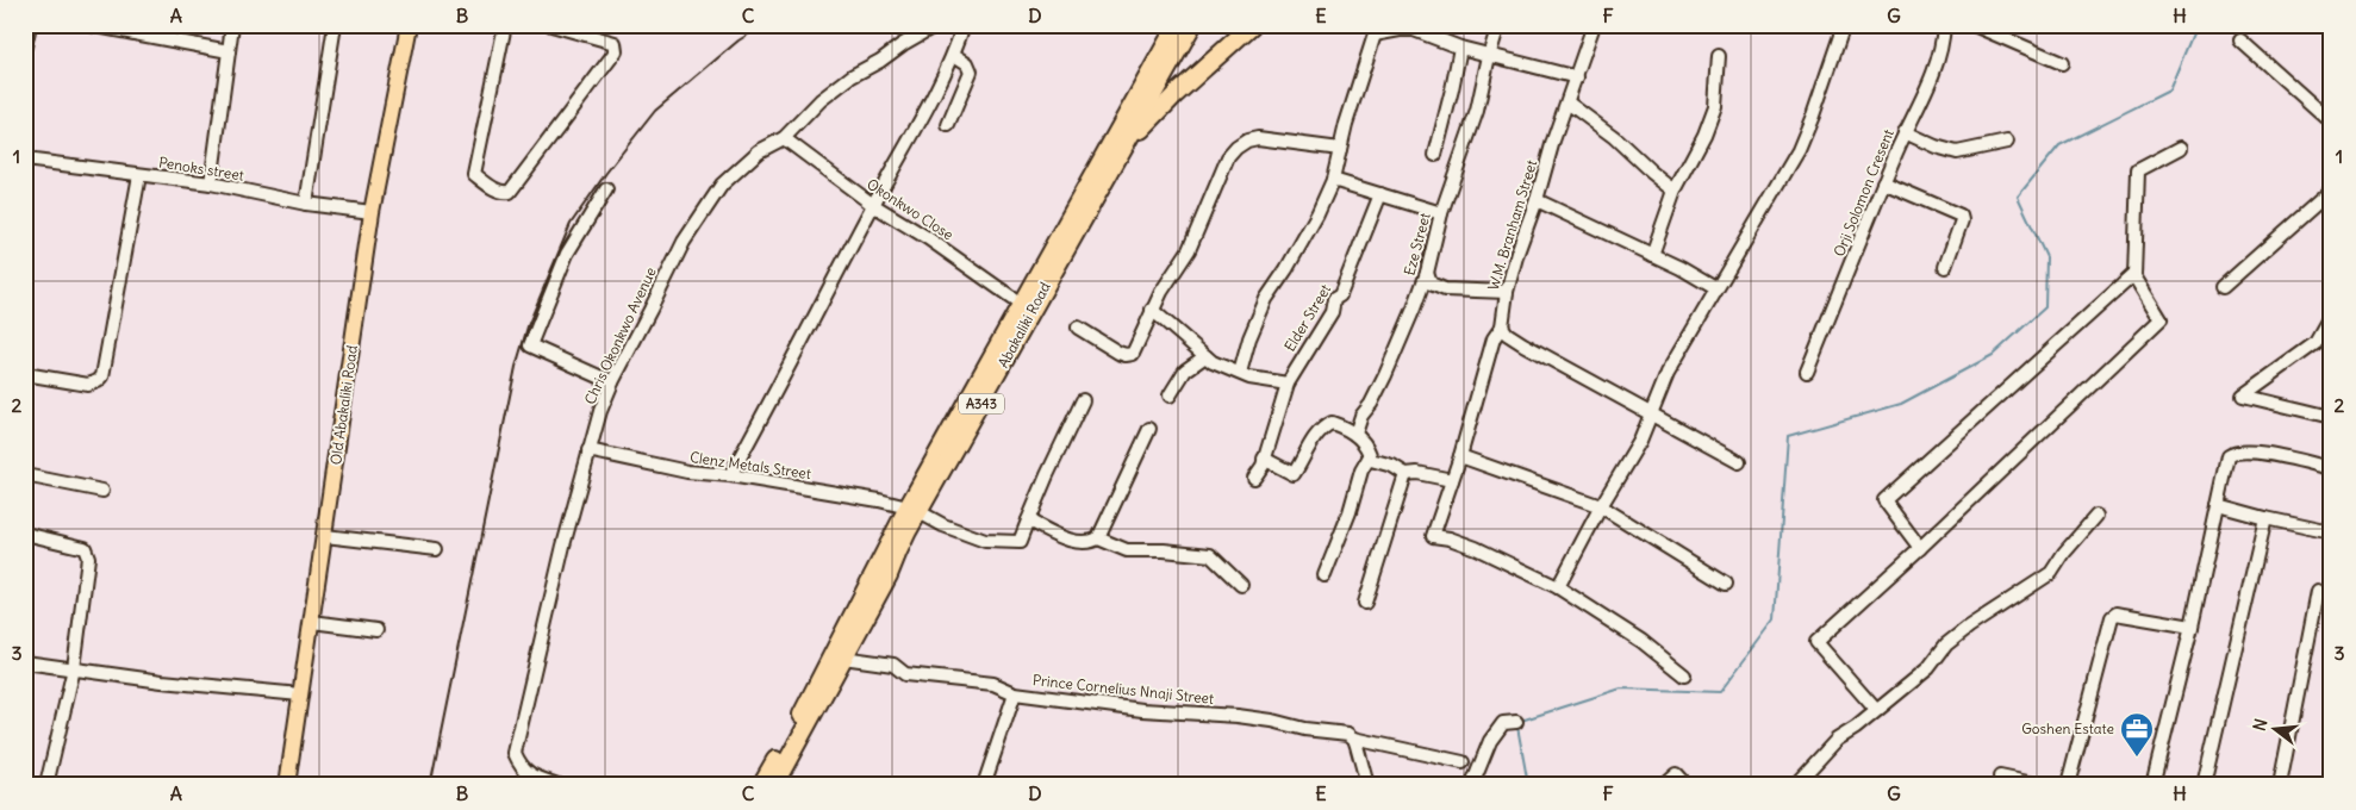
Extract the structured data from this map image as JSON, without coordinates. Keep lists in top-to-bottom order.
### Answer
{
  "streets": {
    "highway": ["Abakaliki Road", "A343"],
    "main road": ["Old Abakaliki Road"],
    "street": [
      "Penoks street",
      "Orji Solomon Cresent",
      "Okonkwo Close",
      "W.M. Branham Street",
      "Eze Street",
      "Elder Street",
      "Chris Okonkwo Avenue",
      "Clenz Metals Street",
      "Prince Cornelius Nnaji Street"
    ]
  },
  "crossings": [
    ["Penoks street", "Old Abakaliki Road"],
    ["Okonkwo Close", "Abakaliki Road"],
    ["Okonkwo Close", "Chris Okonkwo Avenue"],
    ["Abakaliki Road", "Clenz Metals Street"],
    ["Abakaliki Road", "Prince Cornelius Nnaji Street"],
    ["Chris Okonkwo Avenue", "Clenz Metals Street"]
  ],
  "places": {
    "office": ["Goshen Estate"]
  },
  "north": "left",
  "grid": {
    "columns": [
      "A",
      "B",
      "C",
      "D",
      "E",
      "F",
      "G",
      "H"
    ],
    "rows": ["1", "2", "3"]
  }
}
